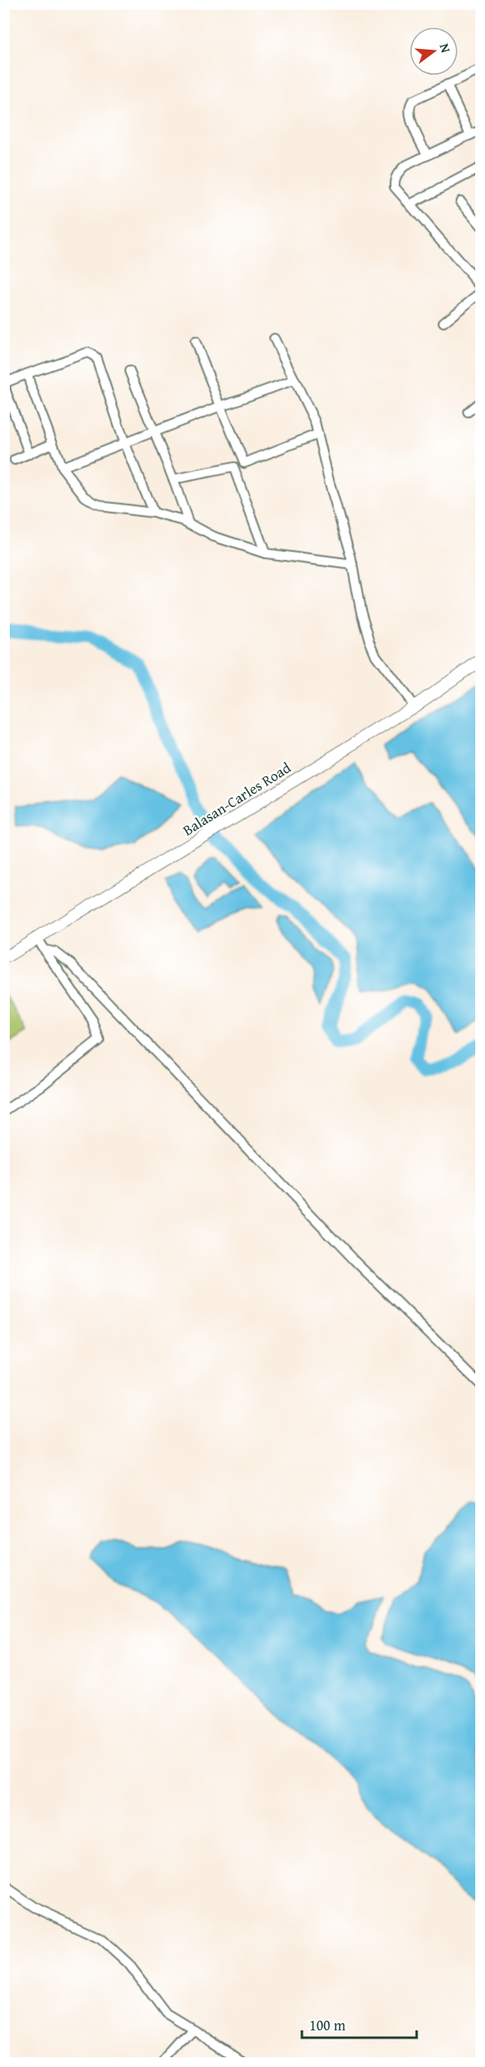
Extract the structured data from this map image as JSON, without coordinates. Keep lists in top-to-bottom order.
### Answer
{
  "streets": {
    "main road": ["Balasan-Carles Road"]
  },
  "scale_bar": "100 m",
  "north": "right"
}
